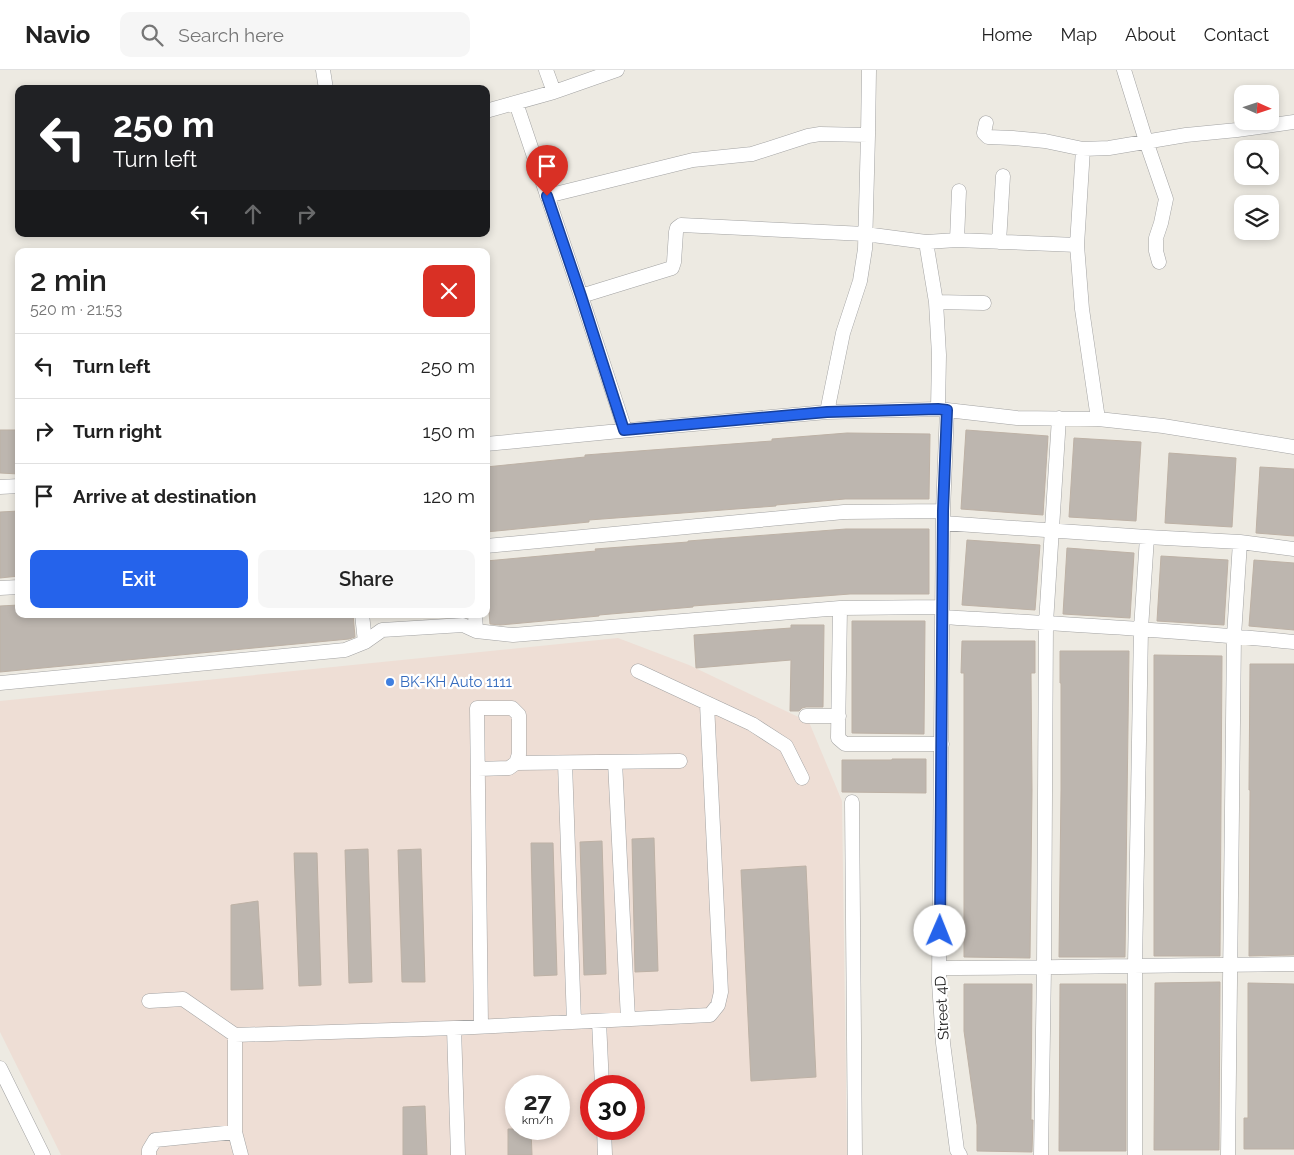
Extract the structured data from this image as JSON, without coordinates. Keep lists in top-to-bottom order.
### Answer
{
  "streets": {
    "street": ["Street 4D"]
  },
  "places": ["BK-KH Auto 1111"],
  "north": "right",
  "page": {
    "header": "Navio",
    "search": "Search here",
    "nav": [
      "Home",
      "Map",
      "About",
      "Contact"
    ],
    "turn": ["250 m", "Turn left"],
    "heading": ["2 min", "520 m · 21:53"],
    "list": [
      {
        "name": "Turn left",
        "value": "250 m"
      },
      {
        "name": "Turn right",
        "value": "150 m"
      },
      {
        "name": "Arrive at destination",
        "value": "120 m"
      }
    ],
    "buttons": ["Exit", "Share"],
    "speed": "27 km/h",
    "limit": "30"
  }
}
